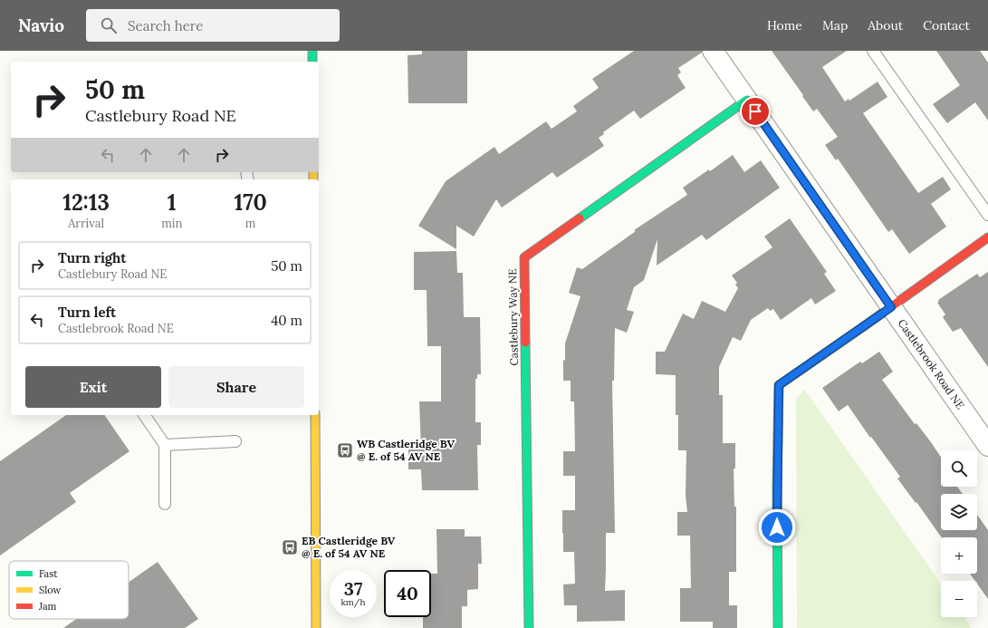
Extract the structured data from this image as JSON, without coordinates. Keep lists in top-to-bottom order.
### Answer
{
  "streets": {
    "street": ["Castlebury Way NE", "Castlebrook Road NE"]
  },
  "crossings": [
    ["Castlebury Way NE", "Castlebrook Road NE"]
  ],
  "places": {
    "bus stop": ["WB Castleridge BV @ E. of 54 AV NE", "EB Castleridge BV @ E. of 54 AV NE"]
  },
  "legend": ["Fast", "Slow", "Jam"],
  "page": {
    "header": "Navio",
    "search": "Search here",
    "nav": [
      "Home",
      "Map",
      "About",
      "Contact"
    ],
    "turn": ["50 m", "Castlebury Road NE"],
    "eta": [
      "12:13",
      "Arrival",
      "1",
      "min",
      "170",
      "m"
    ],
    "list": [
      {
        "name": "Turn right",
        "note": "Castlebury Road NE",
        "value": "50 m"
      },
      {
        "name": "Turn left",
        "note": "Castlebrook Road NE",
        "value": "40 m"
      }
    ],
    "buttons": ["Exit", "Share"],
    "map_buttons": ["+", "−"],
    "speed": "37 km/h",
    "limit": "40"
  }
}
